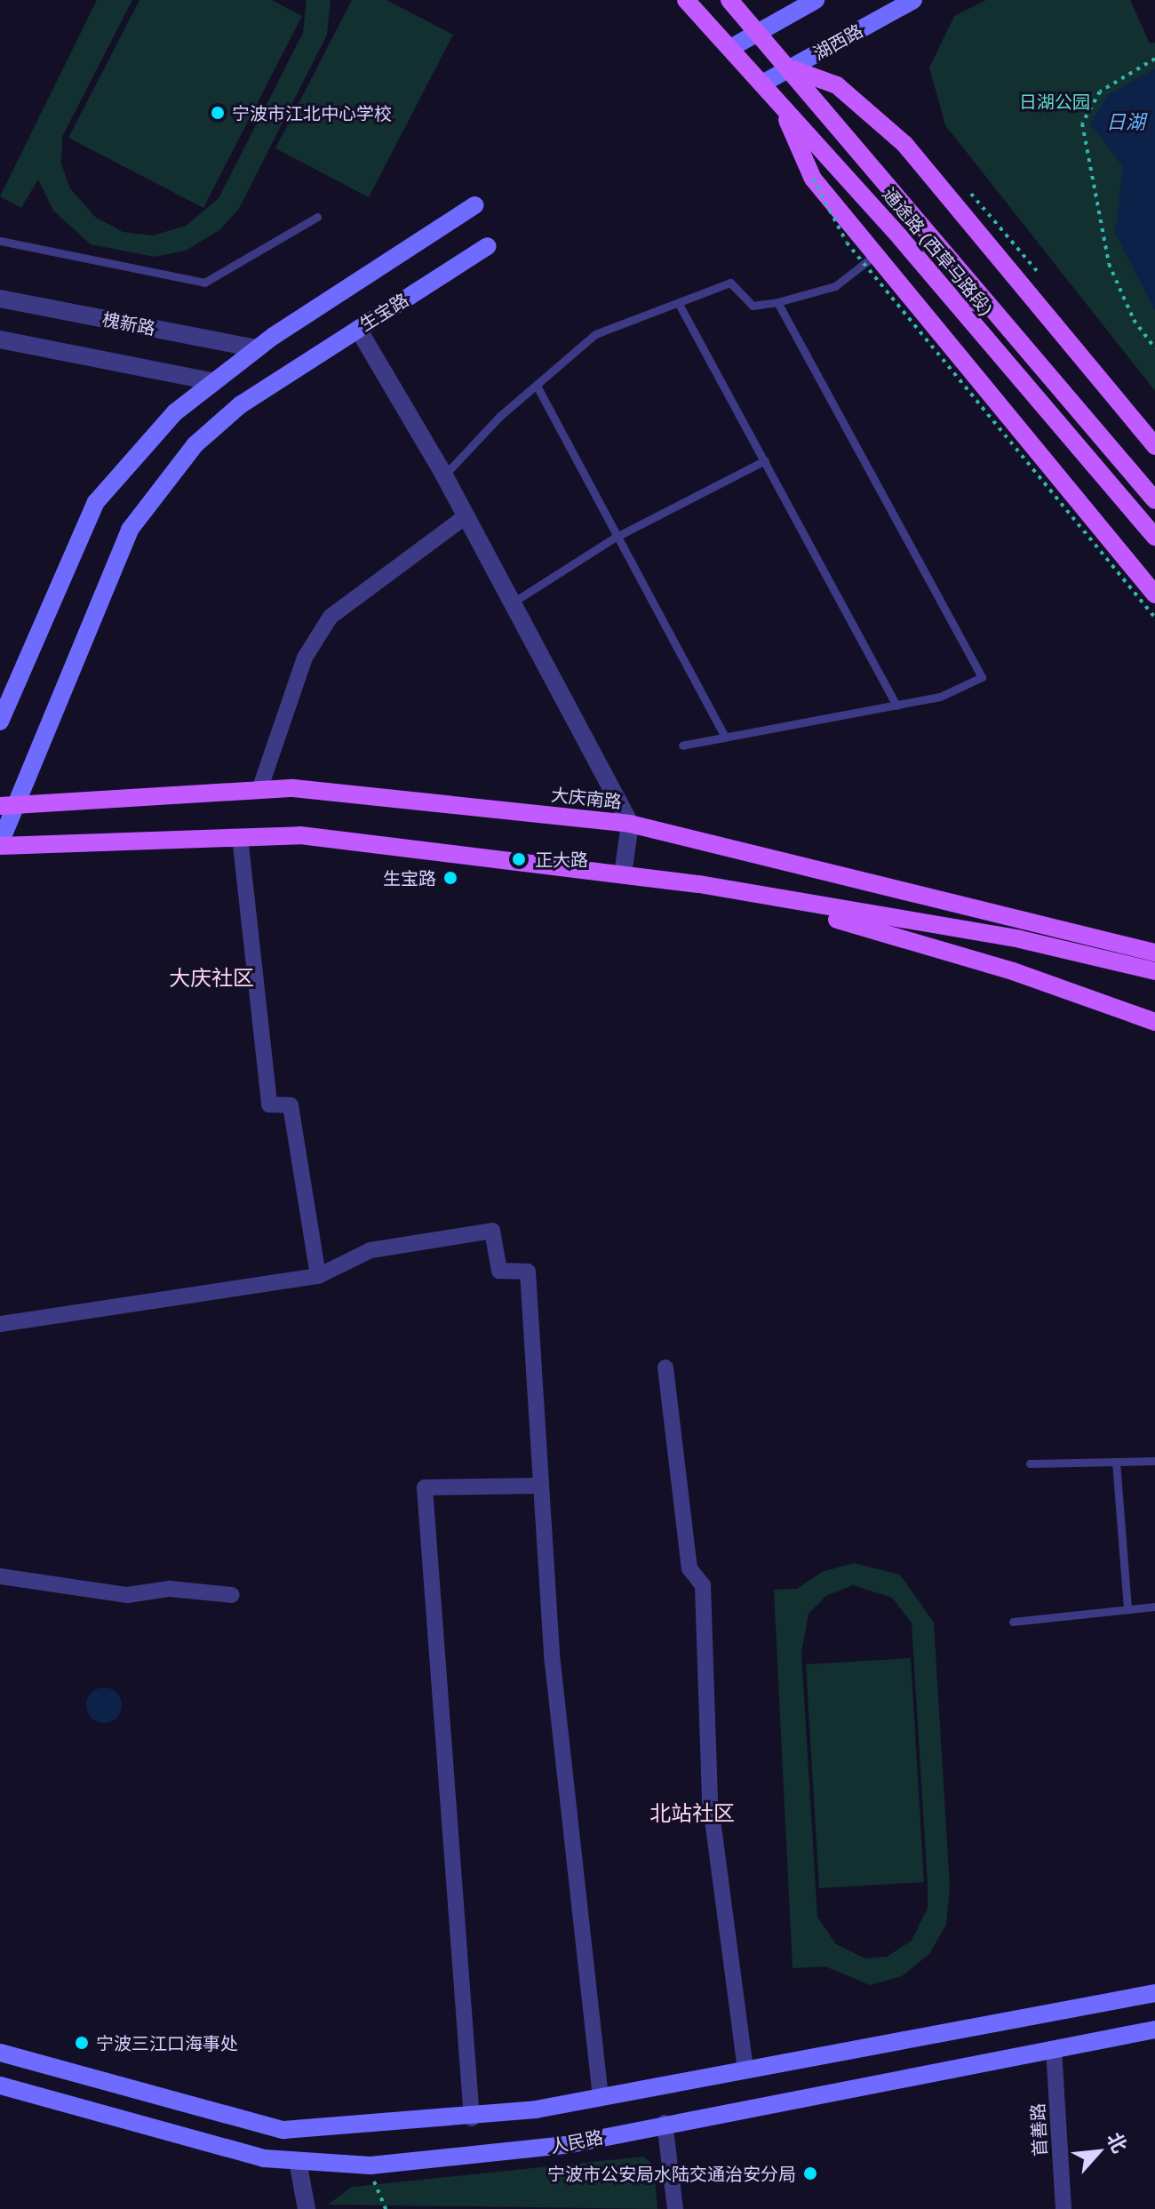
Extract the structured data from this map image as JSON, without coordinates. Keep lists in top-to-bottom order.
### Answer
{
  "streets": {
    "main road": [
      "湖西路",
      "通途路 (西草马路段)",
      "生宝路",
      "大庆南路",
      "人民路"
    ],
    "street": ["槐新路", "首善路"]
  },
  "crossings": [
    ["湖西路", "通途路 (西草马路段)"],
    ["生宝路", "大庆南路"],
    ["首善路", "人民路"]
  ],
  "districts": ["大庆社区", "北站社区"],
  "water": ["日湖"],
  "parks": ["日湖公园"],
  "places": [
    "宁波市江北中心学校",
    "正大路",
    "生宝路",
    "宁波三江口海事处",
    "宁波市公安局水陆交通治安分局"
  ],
  "north": "top right"
}
